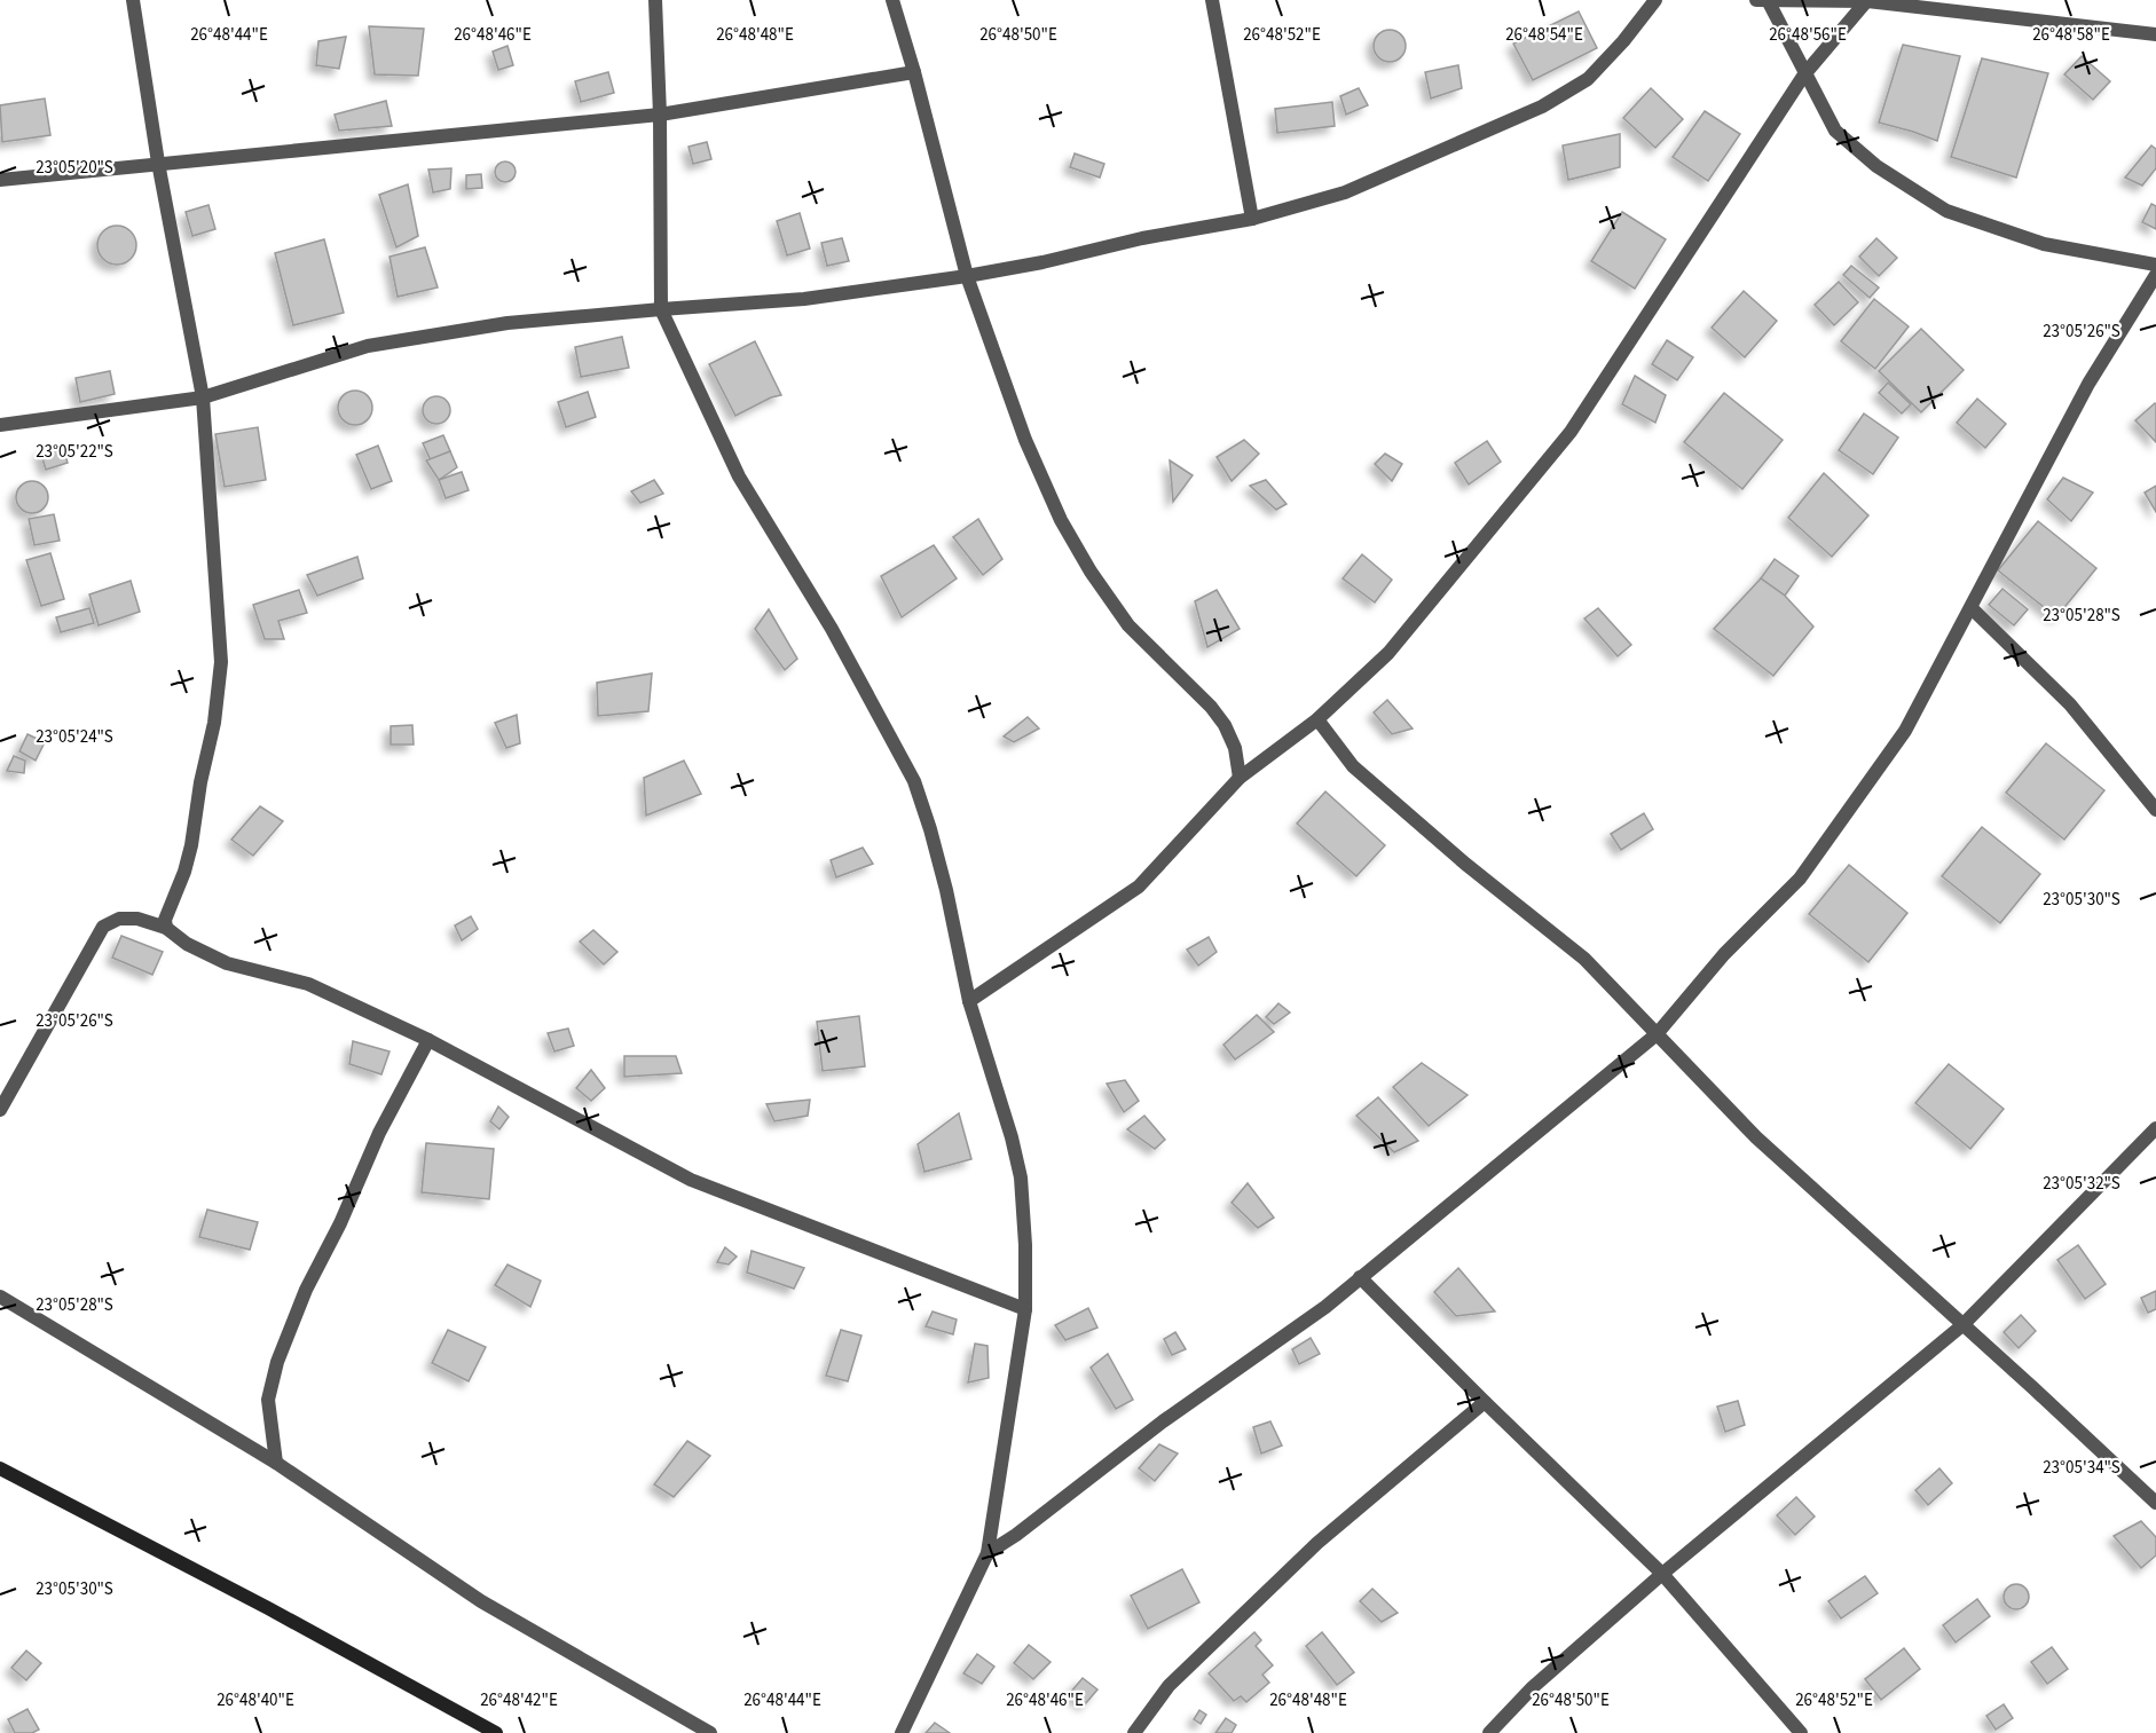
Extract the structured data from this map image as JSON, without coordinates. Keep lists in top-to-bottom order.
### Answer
{
  "coordinates": [
    "26°48'44\"E",
    "26°48'46\"E",
    "26°48'48\"E",
    "26°48'50\"E",
    "26°48'52\"E",
    "26°48'54\"E",
    "26°48'56\"E",
    "26°48'58\"E",
    "23°05'20\"S",
    "23°05'26\"S",
    "23°05'22\"S",
    "23°05'28\"S",
    "23°05'24\"S",
    "23°05'30\"S",
    "23°05'32\"S",
    "23°05'34\"S",
    "26°48'40\"E",
    "26°48'42\"E"
  ]
}
